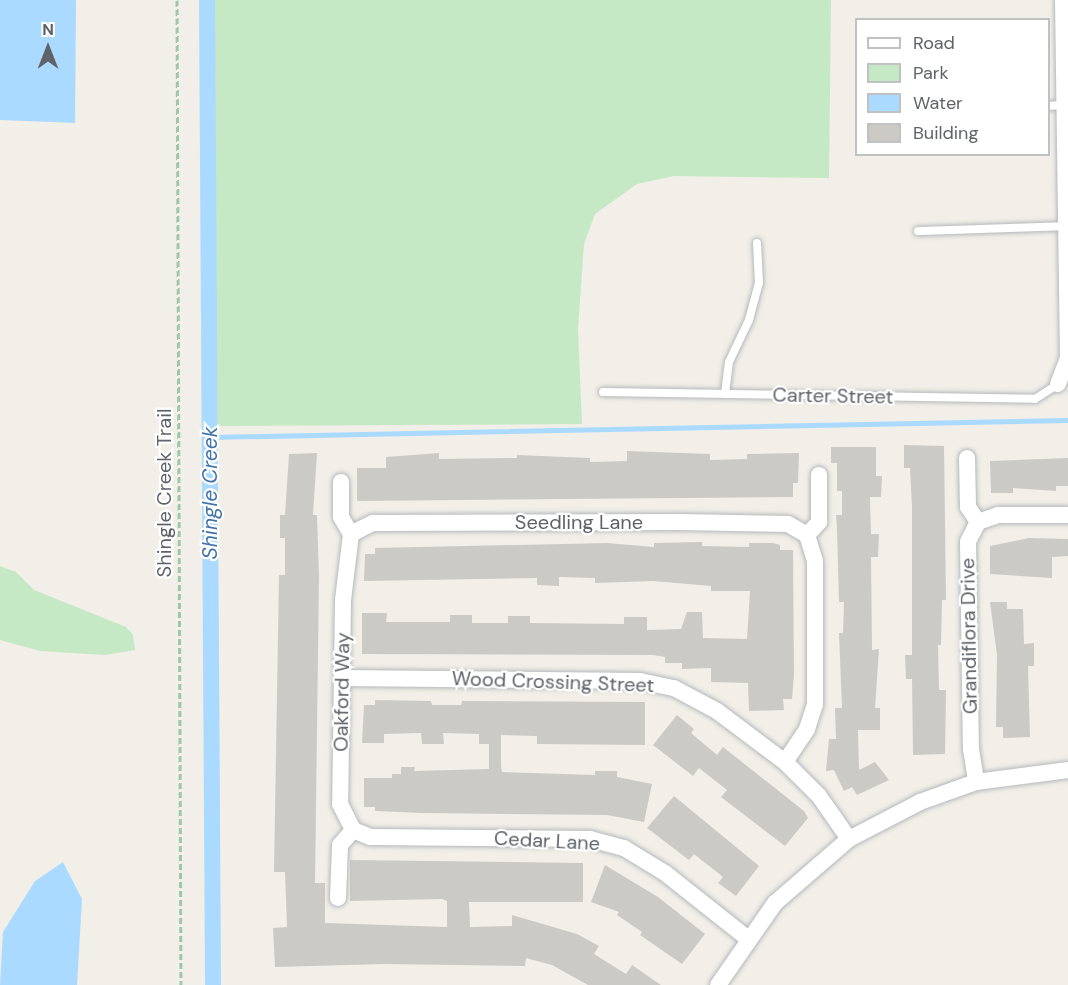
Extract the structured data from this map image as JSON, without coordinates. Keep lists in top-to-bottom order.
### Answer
{
  "streets": {
    "street": [
      "Seedling Lane",
      "Grandiflora Drive",
      "Wood Crossing Street",
      "Oakford Way",
      "Cedar Lane"
    ],
    "lane": ["Carter Street"],
    "path": ["Shingle Creek Trail"]
  },
  "crossings": [
    ["Seedling Lane", "Oakford Way"],
    ["Wood Crossing Street", "Oakford Way"],
    ["Oakford Way", "Cedar Lane"]
  ],
  "water": ["Shingle Creek"],
  "legend": [
    "Road",
    "Park",
    "Water",
    "Building"
  ],
  "north": "top"
}
